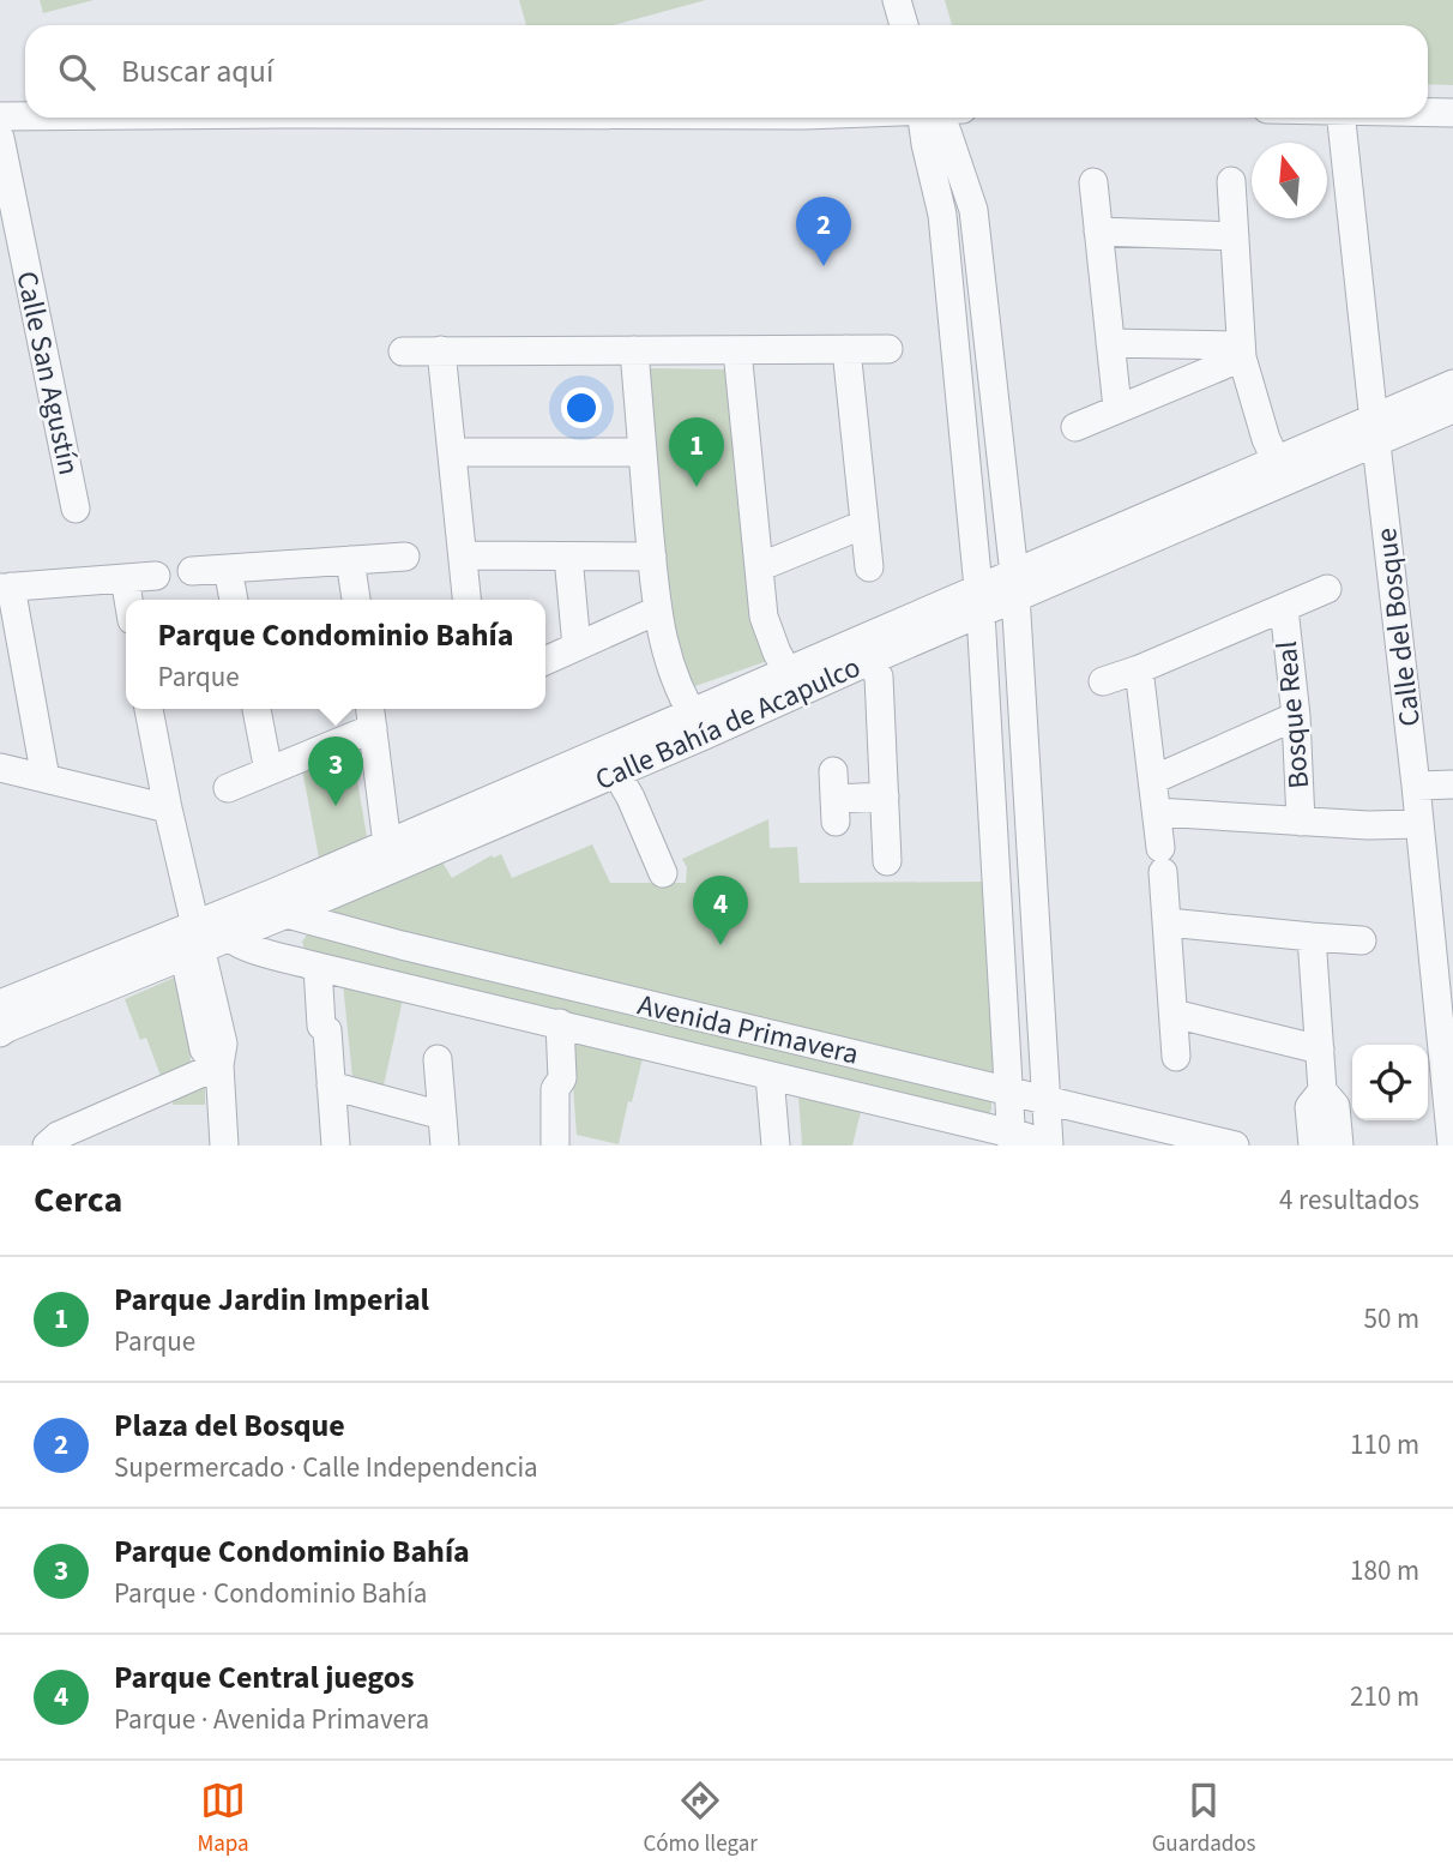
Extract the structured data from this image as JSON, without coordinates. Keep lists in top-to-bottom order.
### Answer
{
  "streets": {
    "street": [
      "Calle San Agustín",
      "Calle del Bosque",
      "Bosque Real",
      "Calle Bahía de Acapulco",
      "Avenida Primavera"
    ]
  },
  "crossings": [
    ["Calle del Bosque", "Bosque Real"],
    ["Calle del Bosque", "Calle Bahía de Acapulco"],
    ["Calle Bahía de Acapulco", "Avenida Primavera"]
  ],
  "north": "top",
  "page": {
    "search": "Buscar aquí",
    "pins": [
      "2",
      "1",
      "3",
      "4"
    ],
    "popup": ["Parque Condominio Bahía", "Parque"],
    "heading": ["Cerca", "4 resultados"],
    "list": [
      {
        "mark": "1",
        "name": "Parque Jardin Imperial",
        "note": "Parque",
        "value": "50 m"
      },
      {
        "mark": "2",
        "name": "Plaza del Bosque",
        "note": "Supermercado · Calle Independencia",
        "value": "110 m"
      },
      {
        "mark": "3",
        "name": "Parque Condominio Bahía",
        "note": "Parque · Condominio Bahía",
        "value": "180 m"
      },
      {
        "mark": "4",
        "name": "Parque Central juegos",
        "note": "Parque · Avenida Primavera",
        "value": "210 m"
      }
    ],
    "nav": ["Mapa", "Cómo llegar", "Guardados"]
  }
}
